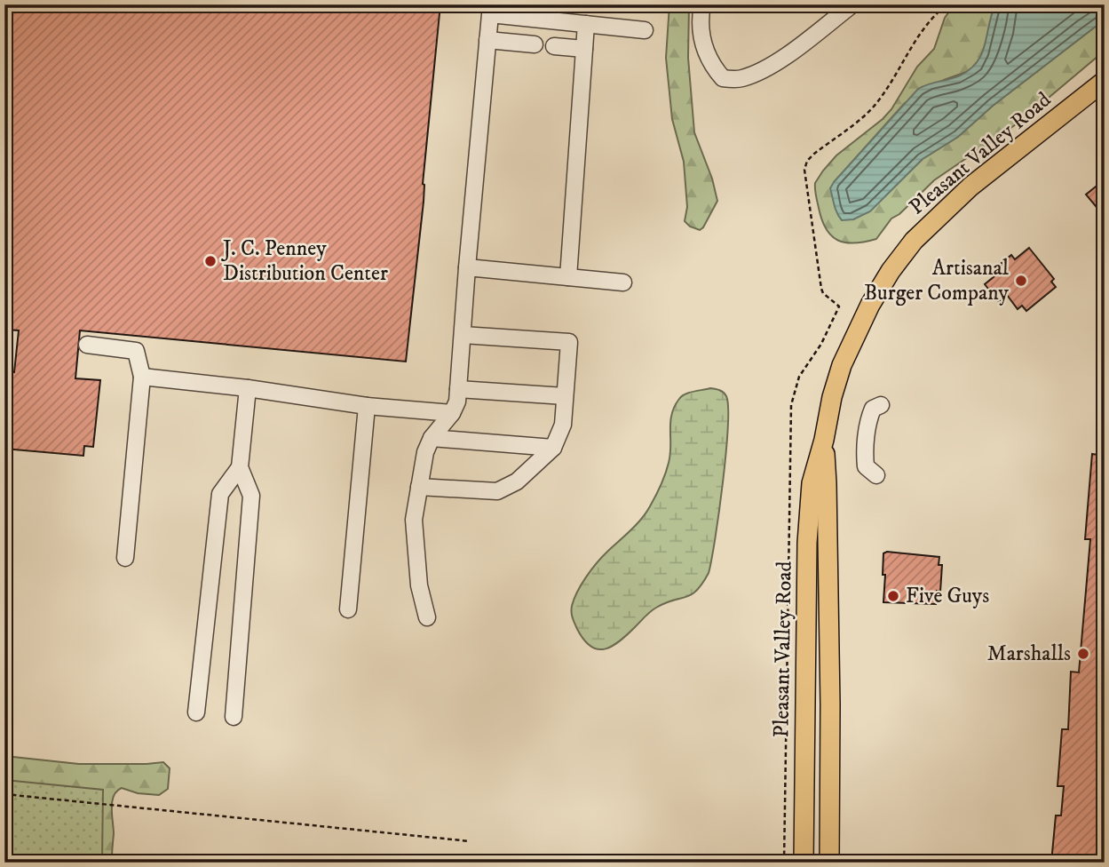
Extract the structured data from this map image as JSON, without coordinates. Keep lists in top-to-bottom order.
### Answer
{
  "streets": {
    "main road": ["Pleasant Valley Road"]
  },
  "places": [
    "J. C. Penney Distribution Center",
    "Artisanal Burger Company",
    "Five Guys",
    "Marshalls"
  ]
}
